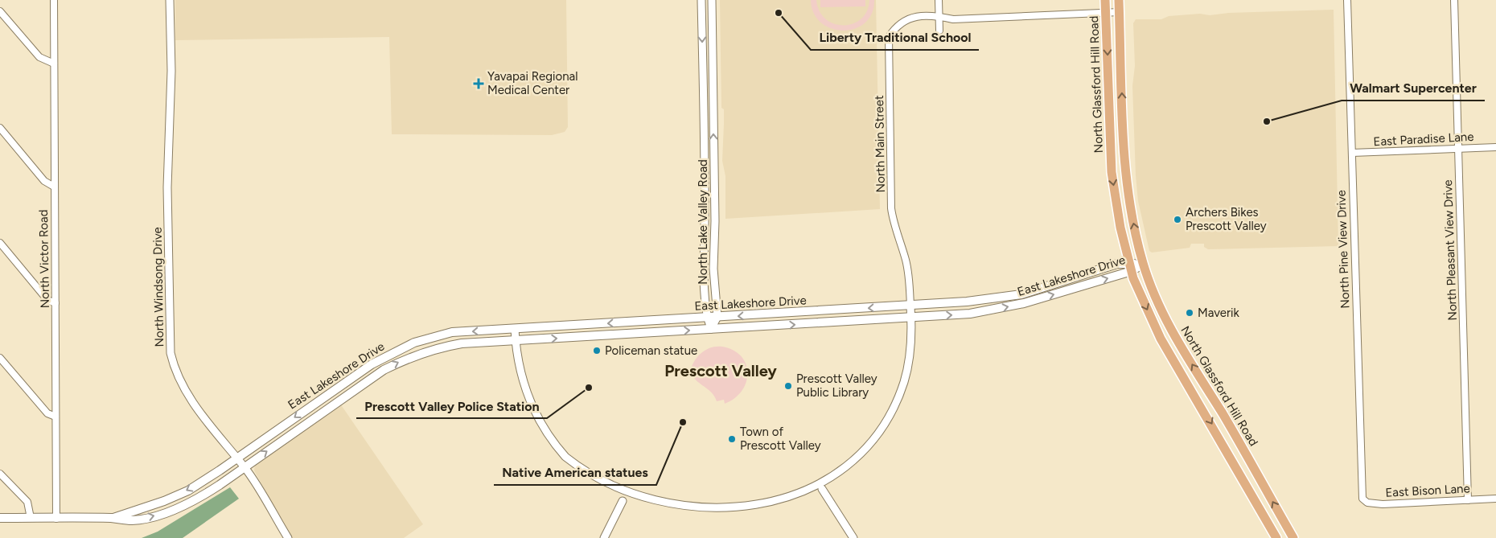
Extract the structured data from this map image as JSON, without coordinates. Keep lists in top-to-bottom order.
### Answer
{
  "streets": {
    "main road": ["North Glassford Hill Road", "East Lakeshore Drive"],
    "street": [
      "East Paradise Lane",
      "North Main Street",
      "North Lake Valley Road",
      "North Pine View Drive",
      "North Pleasant View Drive",
      "North Victor Road",
      "North Windsong Drive",
      "East Bison Lane"
    ]
  },
  "crossings": [
    ["North Glassford Hill Road", "North Main Street"],
    ["North Glassford Hill Road", "East Lakeshore Drive"],
    ["East Paradise Lane", "North Pine View Drive"],
    ["East Paradise Lane", "North Pleasant View Drive"],
    ["North Main Street", "East Lakeshore Drive"],
    ["North Lake Valley Road", "East Lakeshore Drive"],
    ["North Pine View Drive", "East Bison Lane"],
    ["North Pleasant View Drive", "East Bison Lane"],
    ["North Victor Road", "East Lakeshore Drive"],
    ["East Lakeshore Drive", "North Windsong Drive"]
  ],
  "districts": ["Prescott Valley"],
  "places": {
    "other": [
      "Liberty Traditional School",
      "Walmart Supercenter",
      "Archers Bikes Prescott Valley",
      "Maverik",
      "Policeman statue",
      "Prescott Valley Public Library",
      "Prescott Valley Police Station",
      "Native American statues",
      "Town of Prescott Valley"
    ],
    "health": ["Yavapai Regional Medical Center"]
  }
}
